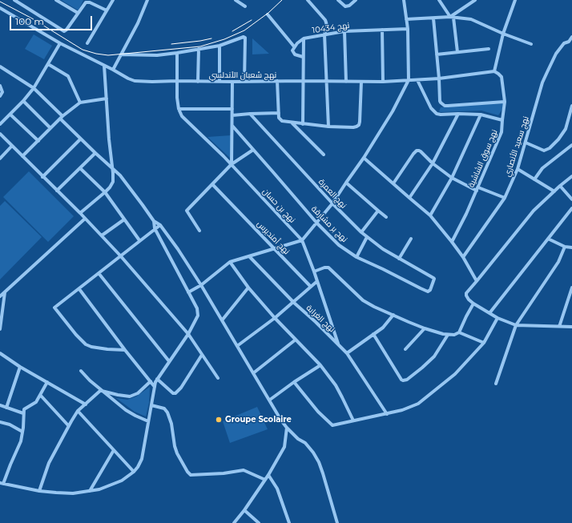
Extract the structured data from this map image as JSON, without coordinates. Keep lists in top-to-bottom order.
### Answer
{
  "streets": {
    "street": [
      "نهج 10434",
      "نهج شعبان الأندلسي",
      "نهج سعيد الأنصاري",
      "نهج سوق الشاشية",
      "نهج العمرة",
      "نهج بن حسان",
      "نهج بر مشارقة",
      "نهج أمنديرس",
      "نهج الغرابة"
    ]
  },
  "crossings": [
    ["نهج 10434", "نهج شعبان الأندلسي"],
    ["نهج شعبان الأندلسي", "نهج سوق الشاشية"],
    ["نهج العمرة", "نهج بر مشارقة"]
  ],
  "places": ["Groupe Scolaire"],
  "scale_bar": "100 m"
}
